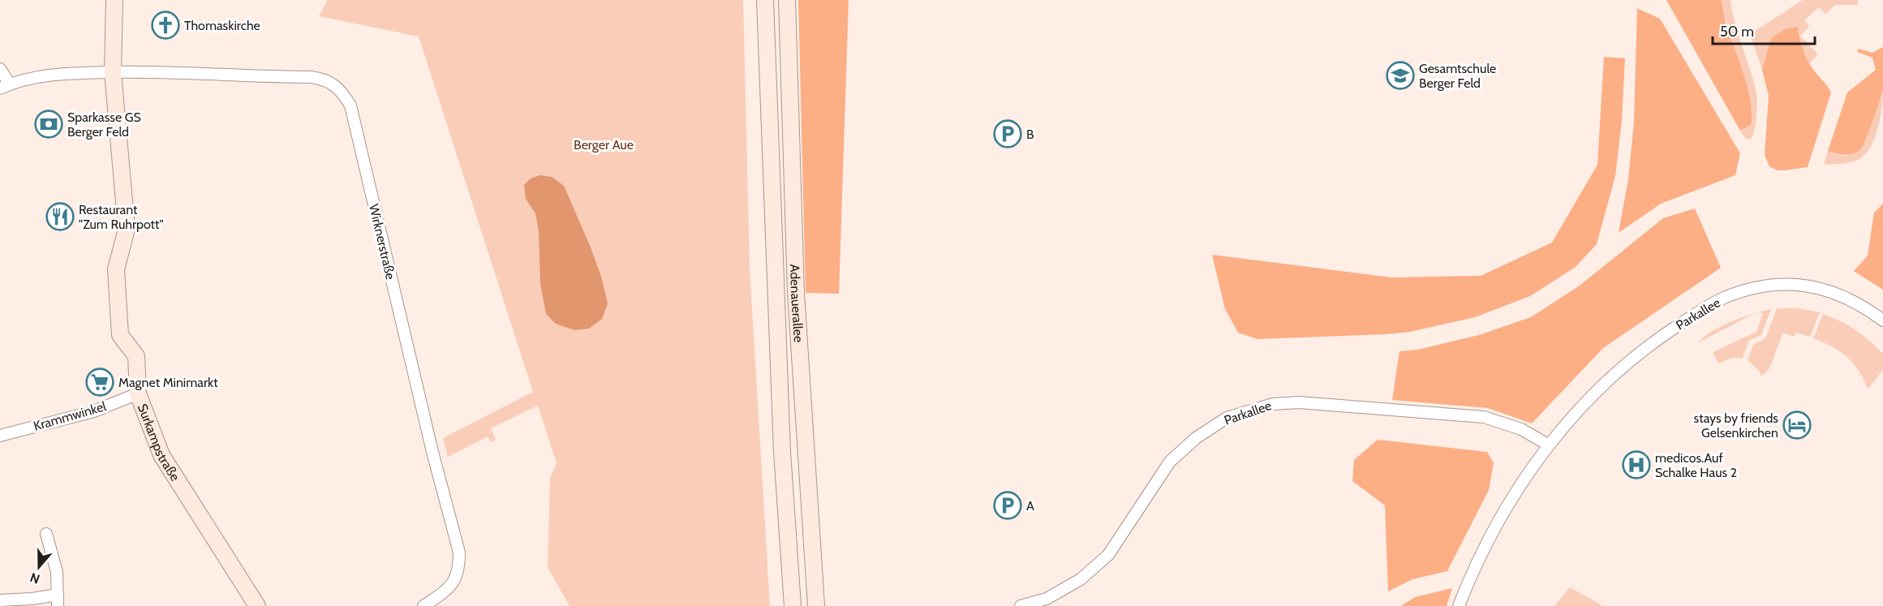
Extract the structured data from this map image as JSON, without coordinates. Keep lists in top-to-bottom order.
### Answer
{
  "streets": {
    "main road": ["Adenauerallee", "Surkampstraße"],
    "street": ["Wirknerstraße", "Parkallee", "Krammwinkel"]
  },
  "crossings": [
    ["Wirknerstraße", "Surkampstraße"],
    ["Krammwinkel", "Surkampstraße"]
  ],
  "parks": ["Berger Aue"],
  "places": {
    "church": ["Thomaskirche"],
    "school or university": ["Gesamtschule Berger Feld"],
    "bank": ["Sparkasse GS Berger Feld"],
    "parking": ["B", "A"],
    "restaurant": ["Restaurant \"Zum Ruhrpott\""],
    "supermarket": ["Magnet Minimarkt"],
    "hotel": ["stays by friends Gelsenkirchen"],
    "hospital": ["medicos.Auf Schalke Haus 2"]
  },
  "scale_bar": "50 m",
  "north": "bottom"
}
